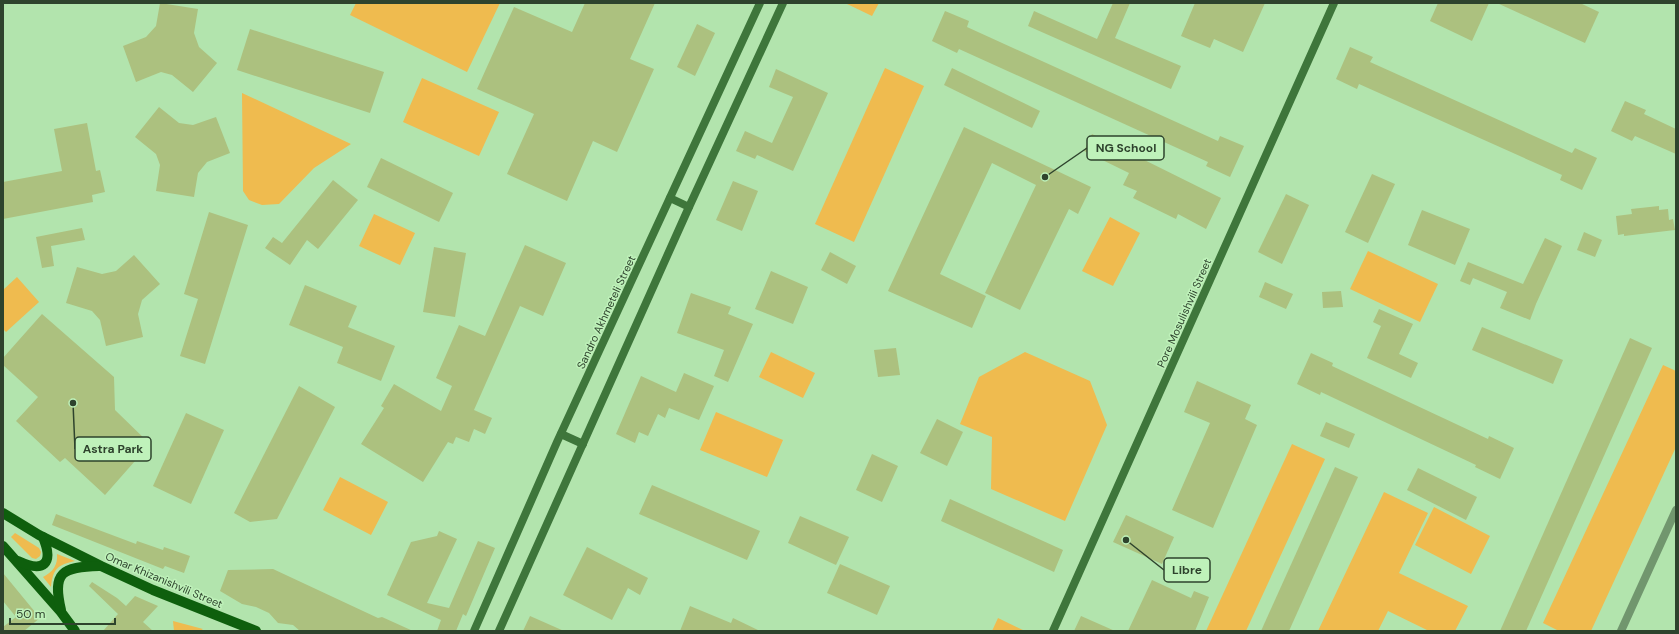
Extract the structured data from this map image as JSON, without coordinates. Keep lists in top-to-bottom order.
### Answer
{
  "streets": {
    "main road": ["Sandro Akhmeteli Street", "Pore Mosulishvili Street", "Omar Khizanishvili Street"]
  },
  "places": ["NG School", "Astra Park", "Libre"],
  "scale_bar": "50 m"
}
